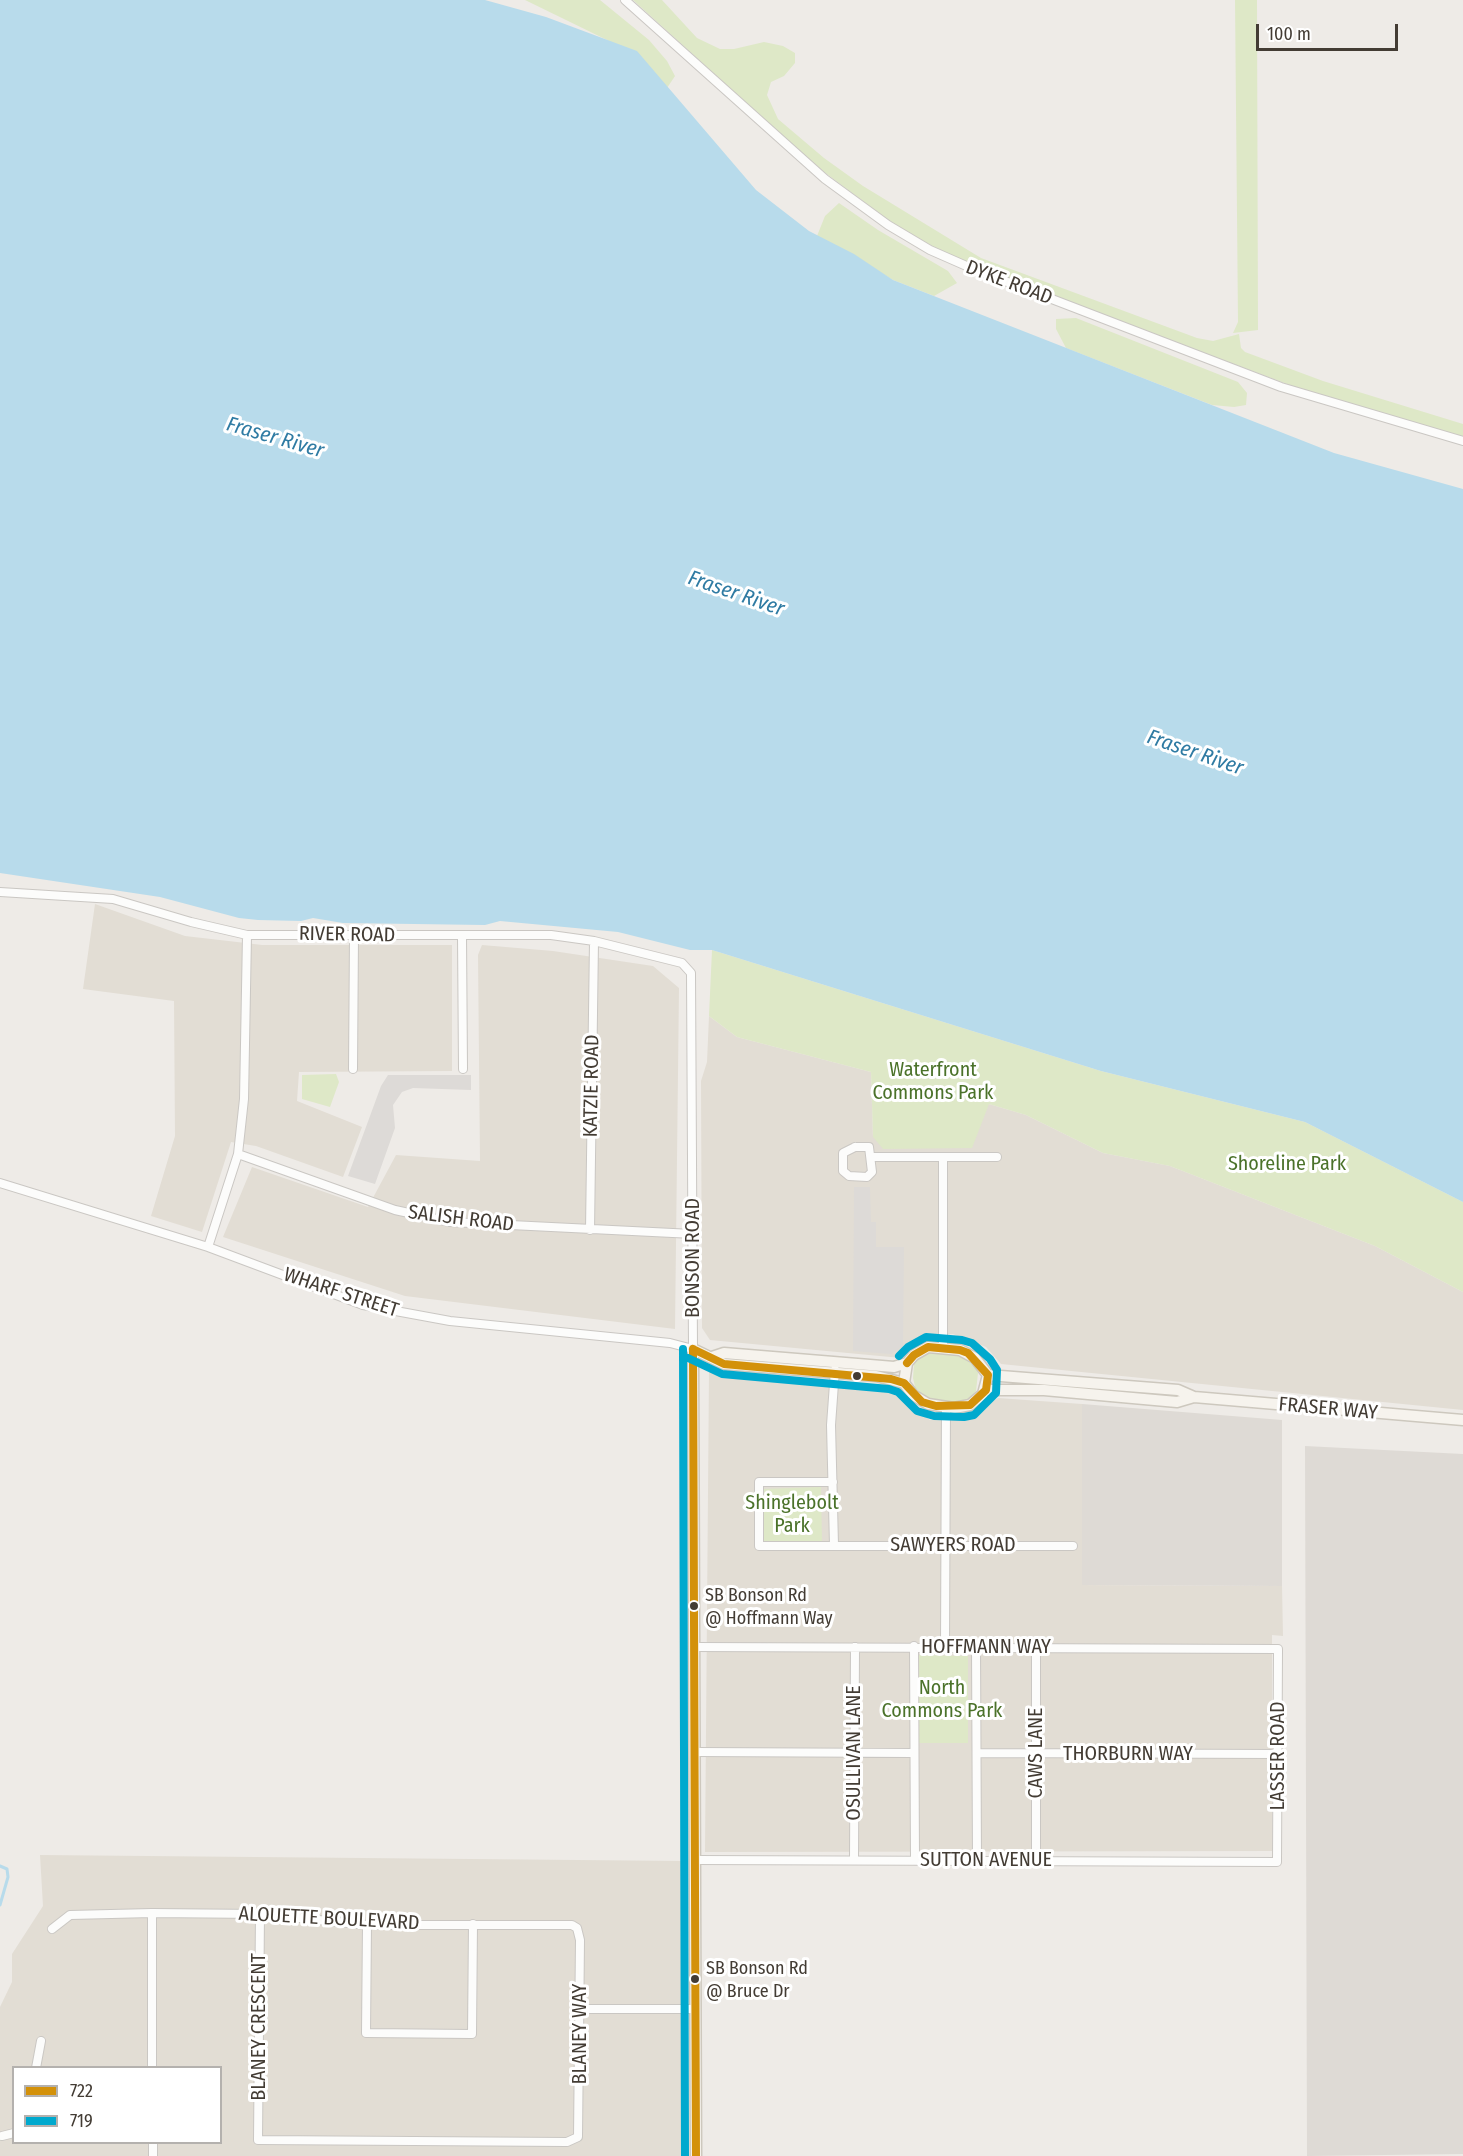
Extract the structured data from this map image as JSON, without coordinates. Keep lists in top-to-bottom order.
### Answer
{
  "streets": {
    "street": [
      "DYKE ROAD",
      "RIVER ROAD",
      "KATZIE ROAD",
      "SALISH ROAD",
      "BONSON ROAD",
      "WHARF STREET",
      "FRASER WAY",
      "SAWYERS ROAD",
      "HOFFMANN WAY",
      "OSULLIVAN LANE",
      "CAWS LANE",
      "THORBURN WAY",
      "LASSER ROAD",
      "SUTTON AVENUE",
      "ALOUETTE BOULEVARD",
      "BLANEY CRESCENT",
      "BLANEY WAY"
    ]
  },
  "crossings": [
    ["RIVER ROAD", "KATZIE ROAD"],
    ["RIVER ROAD", "BONSON ROAD"],
    ["KATZIE ROAD", "SALISH ROAD"],
    ["SALISH ROAD", "BONSON ROAD"],
    ["BONSON ROAD", "WHARF STREET"],
    ["BONSON ROAD", "HOFFMANN WAY"],
    ["BONSON ROAD", "SUTTON AVENUE"],
    ["HOFFMANN WAY", "OSULLIVAN LANE"],
    ["HOFFMANN WAY", "CAWS LANE"],
    ["HOFFMANN WAY", "LASSER ROAD"],
    ["OSULLIVAN LANE", "SUTTON AVENUE"],
    ["CAWS LANE", "THORBURN WAY"],
    ["CAWS LANE", "SUTTON AVENUE"],
    ["THORBURN WAY", "LASSER ROAD"],
    ["LASSER ROAD", "SUTTON AVENUE"],
    ["ALOUETTE BOULEVARD", "BLANEY CRESCENT"],
    ["ALOUETTE BOULEVARD", "BLANEY WAY"],
    ["BLANEY CRESCENT", "BLANEY WAY"]
  ],
  "water": ["Fraser River"],
  "parks": [
    "Waterfront Commons Park",
    "Shoreline Park",
    "Shinglebolt Park",
    "North Commons Park"
  ],
  "places": ["SB Bonson Rd @ Hoffmann Way", "SB Bonson Rd @ Bruce Dr"],
  "lines": ["transit line 719", "transit line 722"],
  "legend": ["722", "719"],
  "scale_bar": "100 m"
}
